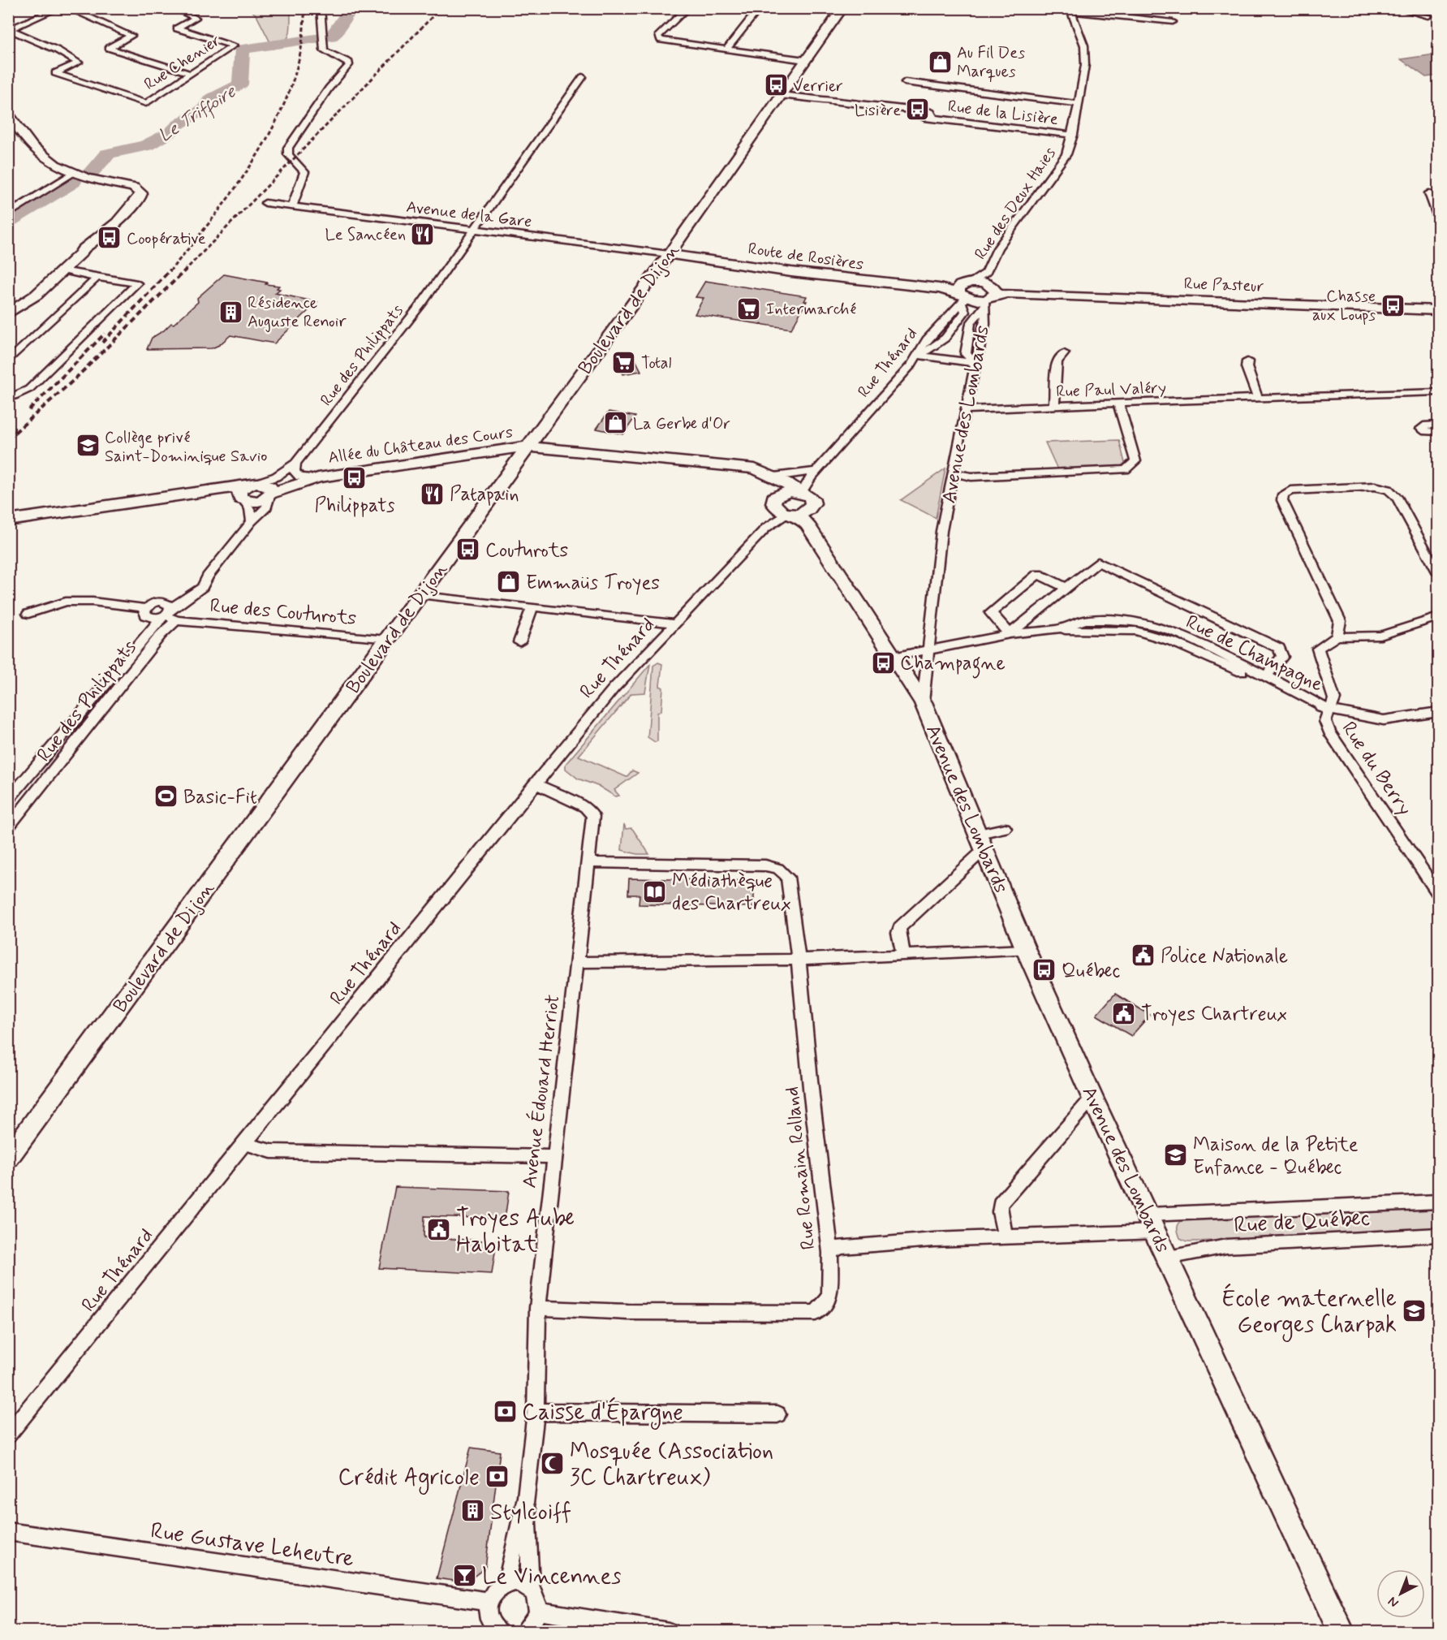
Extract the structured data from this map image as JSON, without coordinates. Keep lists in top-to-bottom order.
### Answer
{
  "streets": {
    "street": [
      "Rue Chenier",
      "Rue de la Lisière",
      "Rue des Deux Haies",
      "Avenue de la Gare",
      "Route de Rosières",
      "Rue Pasteur",
      "Boulevard de Dijon",
      "Rue des Philippats",
      "Rue Thénard",
      "Rue Paul Valéry",
      "Avenue des Lombards",
      "Allée du Château des Cours",
      "Rue des Couturots",
      "Rue de Champagne",
      "Rue du Berry",
      "Avenue Édouard Herriot",
      "Rue Romain Rolland",
      "Rue de Québec",
      "Rue Gustave Leheutre"
    ]
  },
  "crossings": [
    ["Rue de la Lisière", "Rue des Deux Haies"],
    ["Rue de la Lisière", "Boulevard de Dijon"],
    ["Rue des Deux Haies", "Rue Pasteur"],
    ["Rue des Deux Haies", "Avenue des Lombards"],
    ["Avenue de la Gare", "Route de Rosières"],
    ["Avenue de la Gare", "Boulevard de Dijon"],
    ["Avenue de la Gare", "Rue des Philippats"],
    ["Route de Rosières", "Boulevard de Dijon"],
    ["Route de Rosières", "Rue Thénard"],
    ["Rue Pasteur", "Avenue des Lombards"],
    ["Boulevard de Dijon", "Allée du Château des Cours"],
    ["Boulevard de Dijon", "Rue des Couturots"],
    ["Rue des Philippats", "Allée du Château des Cours"],
    ["Rue des Philippats", "Rue des Couturots"],
    ["Rue Thénard", "Avenue des Lombards"],
    ["Rue Thénard", "Allée du Château des Cours"],
    ["Rue Thénard", "Avenue Édouard Herriot"],
    ["Rue Paul Valéry", "Avenue des Lombards"],
    ["Avenue des Lombards", "Allée du Château des Cours"],
    ["Avenue des Lombards", "Rue de Champagne"],
    ["Avenue des Lombards", "Rue de Québec"],
    ["Rue de Champagne", "Rue du Berry"],
    ["Avenue Édouard Herriot", "Rue Romain Rolland"],
    ["Rue Romain Rolland", "Rue de Québec"]
  ],
  "water": ["Le Triffoire"],
  "places": {
    "shop": ["Au Fil Des Marques", "La Gerbe d'Or", "Emmaüs Troyes"],
    "bus stop": [
      "Verrier",
      "Lisière",
      "Coopérative",
      "Chasse aux Loups",
      "Philippats",
      "Couturots",
      "Champagne",
      "Québec"
    ],
    "restaurant": ["Le Sancéen", "Patapain"],
    "supermarket": ["Intermarché", "Total"],
    "building": ["Résidence Auguste Renoir", "Stylcoiff"],
    "school or university": ["Collège privé Saint-Dominique Savio", "Maison de la Petite Enfance - Québec", "École maternelle Georges Charpak"],
    "sports": ["Basic-Fit"],
    "library": ["Médiathèque des Chartreux"],
    "public building": ["Police Nationale", "Troyes Chartreux", "Troyes Aube Habitat"],
    "bank": ["Caisse d'Épargne", "Crédit Agricole"],
    "mosque": ["Mosquée (Association 3C Chartreux)"],
    "bar": ["Le Vincennes"]
  },
  "north": "bottom left"
}
